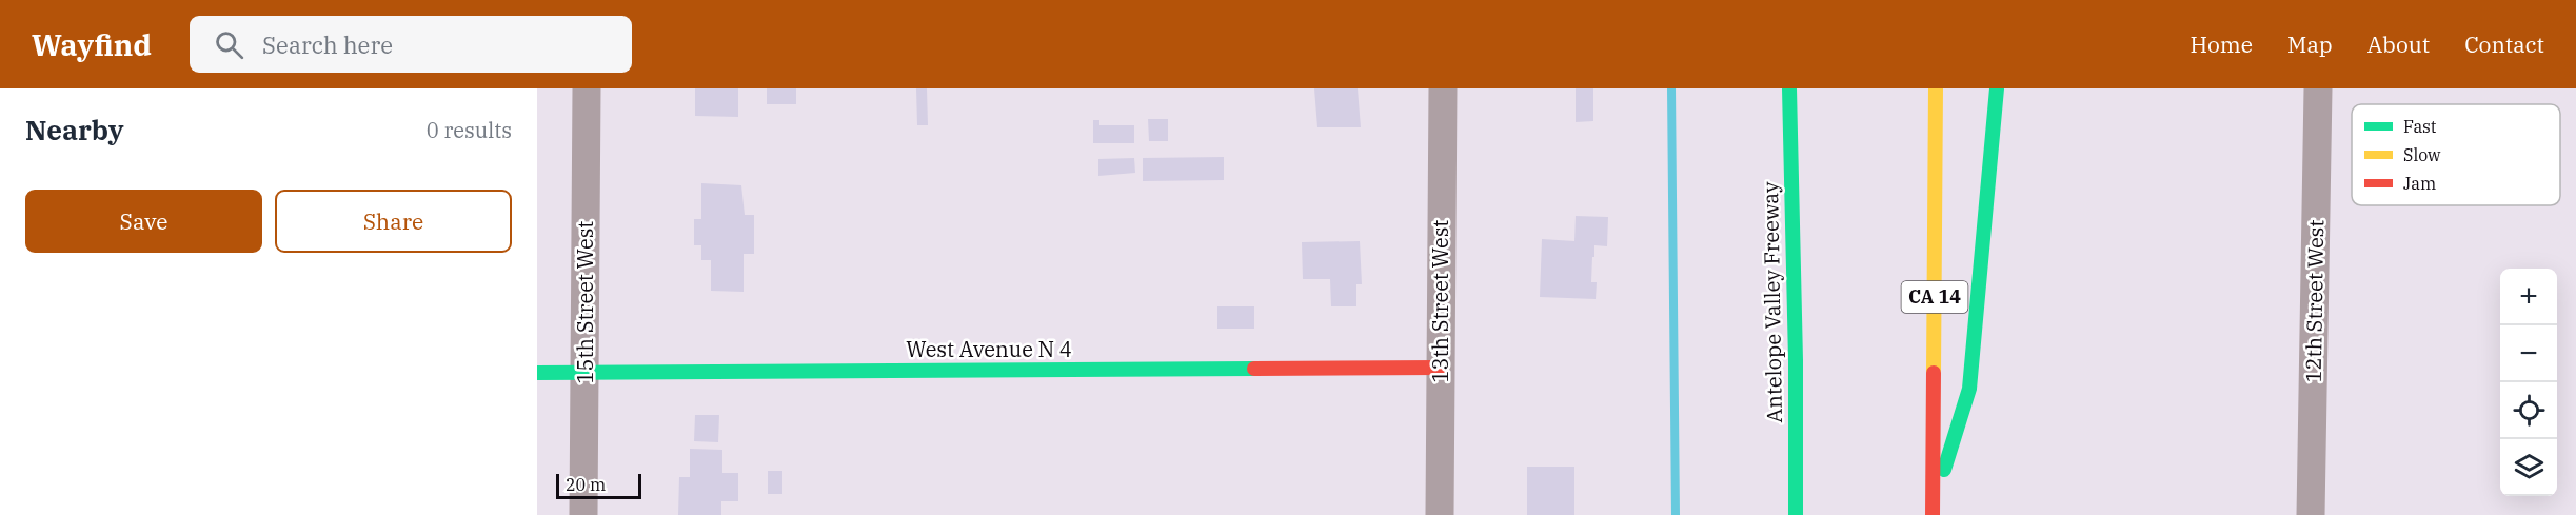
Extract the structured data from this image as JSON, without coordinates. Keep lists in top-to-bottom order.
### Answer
{
  "streets": {
    "main road": ["CA 14", "Antelope Valley Freeway", "West Avenue N 4"],
    "street": ["13th Street West", "12th Street West", "15th Street West"]
  },
  "crossings": [
    ["13th Street West", "West Avenue N 4"],
    ["15th Street West", "West Avenue N 4"]
  ],
  "legend": ["Fast", "Slow", "Jam"],
  "scale_bar": "20 m",
  "page": {
    "header": "Wayfind",
    "search": "Search here",
    "nav": [
      "Home",
      "Map",
      "About",
      "Contact"
    ],
    "heading": ["Nearby", "0 results"],
    "buttons": ["Save", "Share"],
    "map_buttons": ["+", "−"],
    "scale": "20 m"
  }
}
